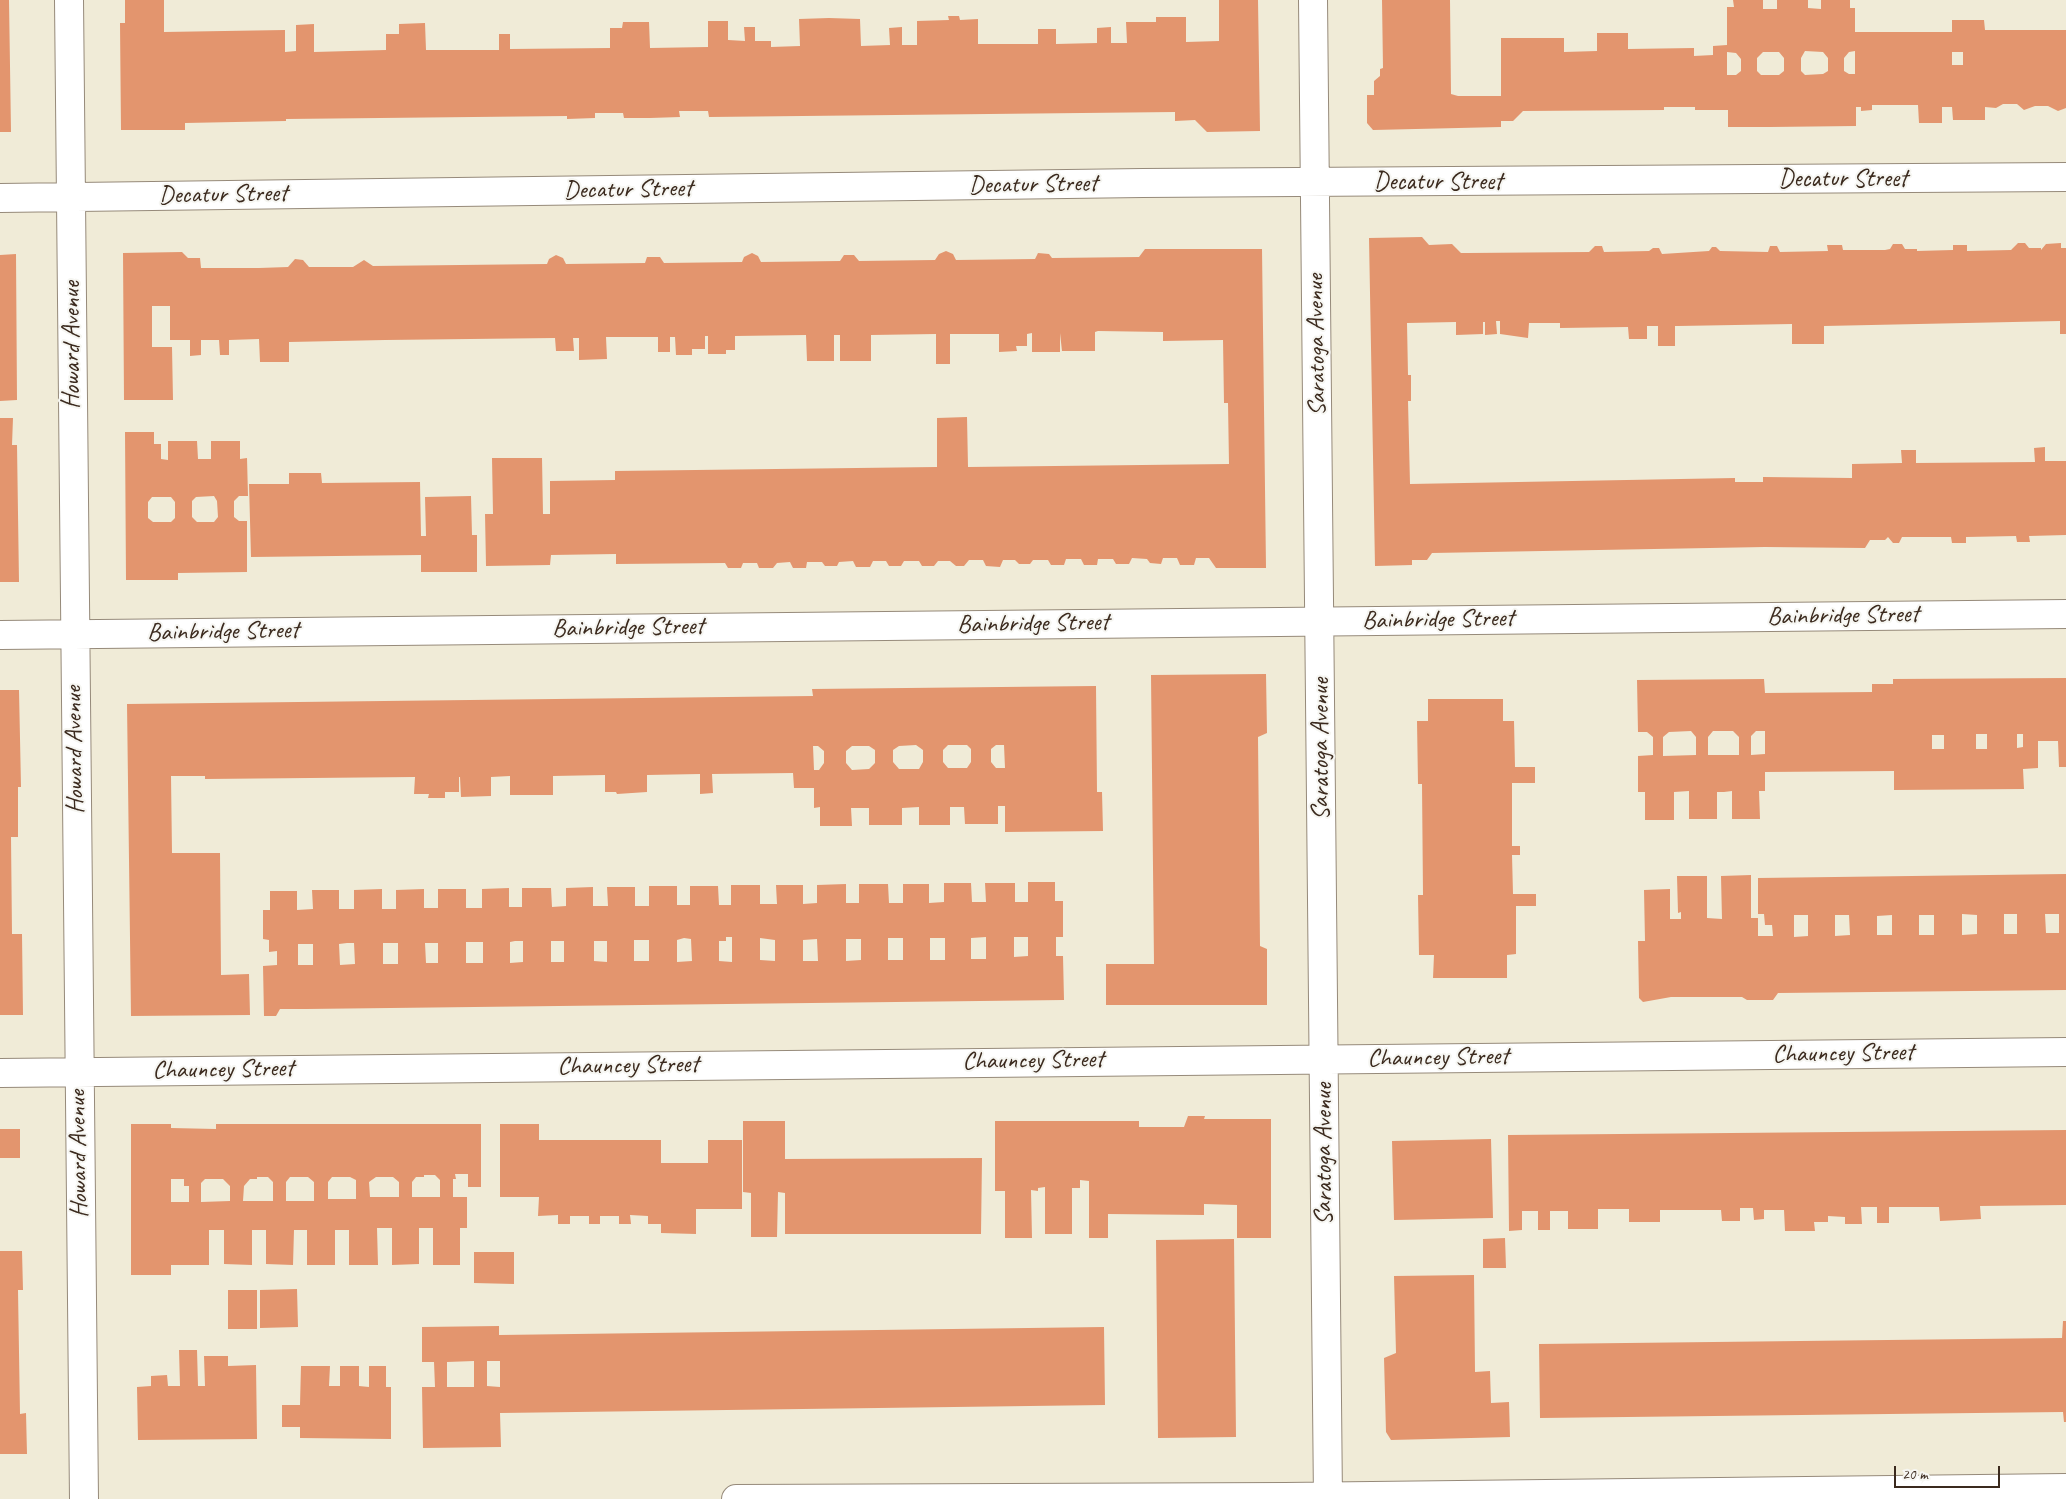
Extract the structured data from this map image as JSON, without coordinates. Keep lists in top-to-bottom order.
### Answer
{
  "streets": {
    "street": [
      "Decatur Street",
      "Howard Avenue",
      "Saratoga Avenue",
      "Bainbridge Street",
      "Chauncey Street"
    ]
  },
  "crossings": [
    ["Decatur Street", "Howard Avenue"],
    ["Decatur Street", "Saratoga Avenue"],
    ["Howard Avenue", "Bainbridge Street"],
    ["Howard Avenue", "Chauncey Street"],
    ["Saratoga Avenue", "Bainbridge Street"],
    ["Saratoga Avenue", "Chauncey Street"]
  ],
  "scale_bar": "20 m"
}
